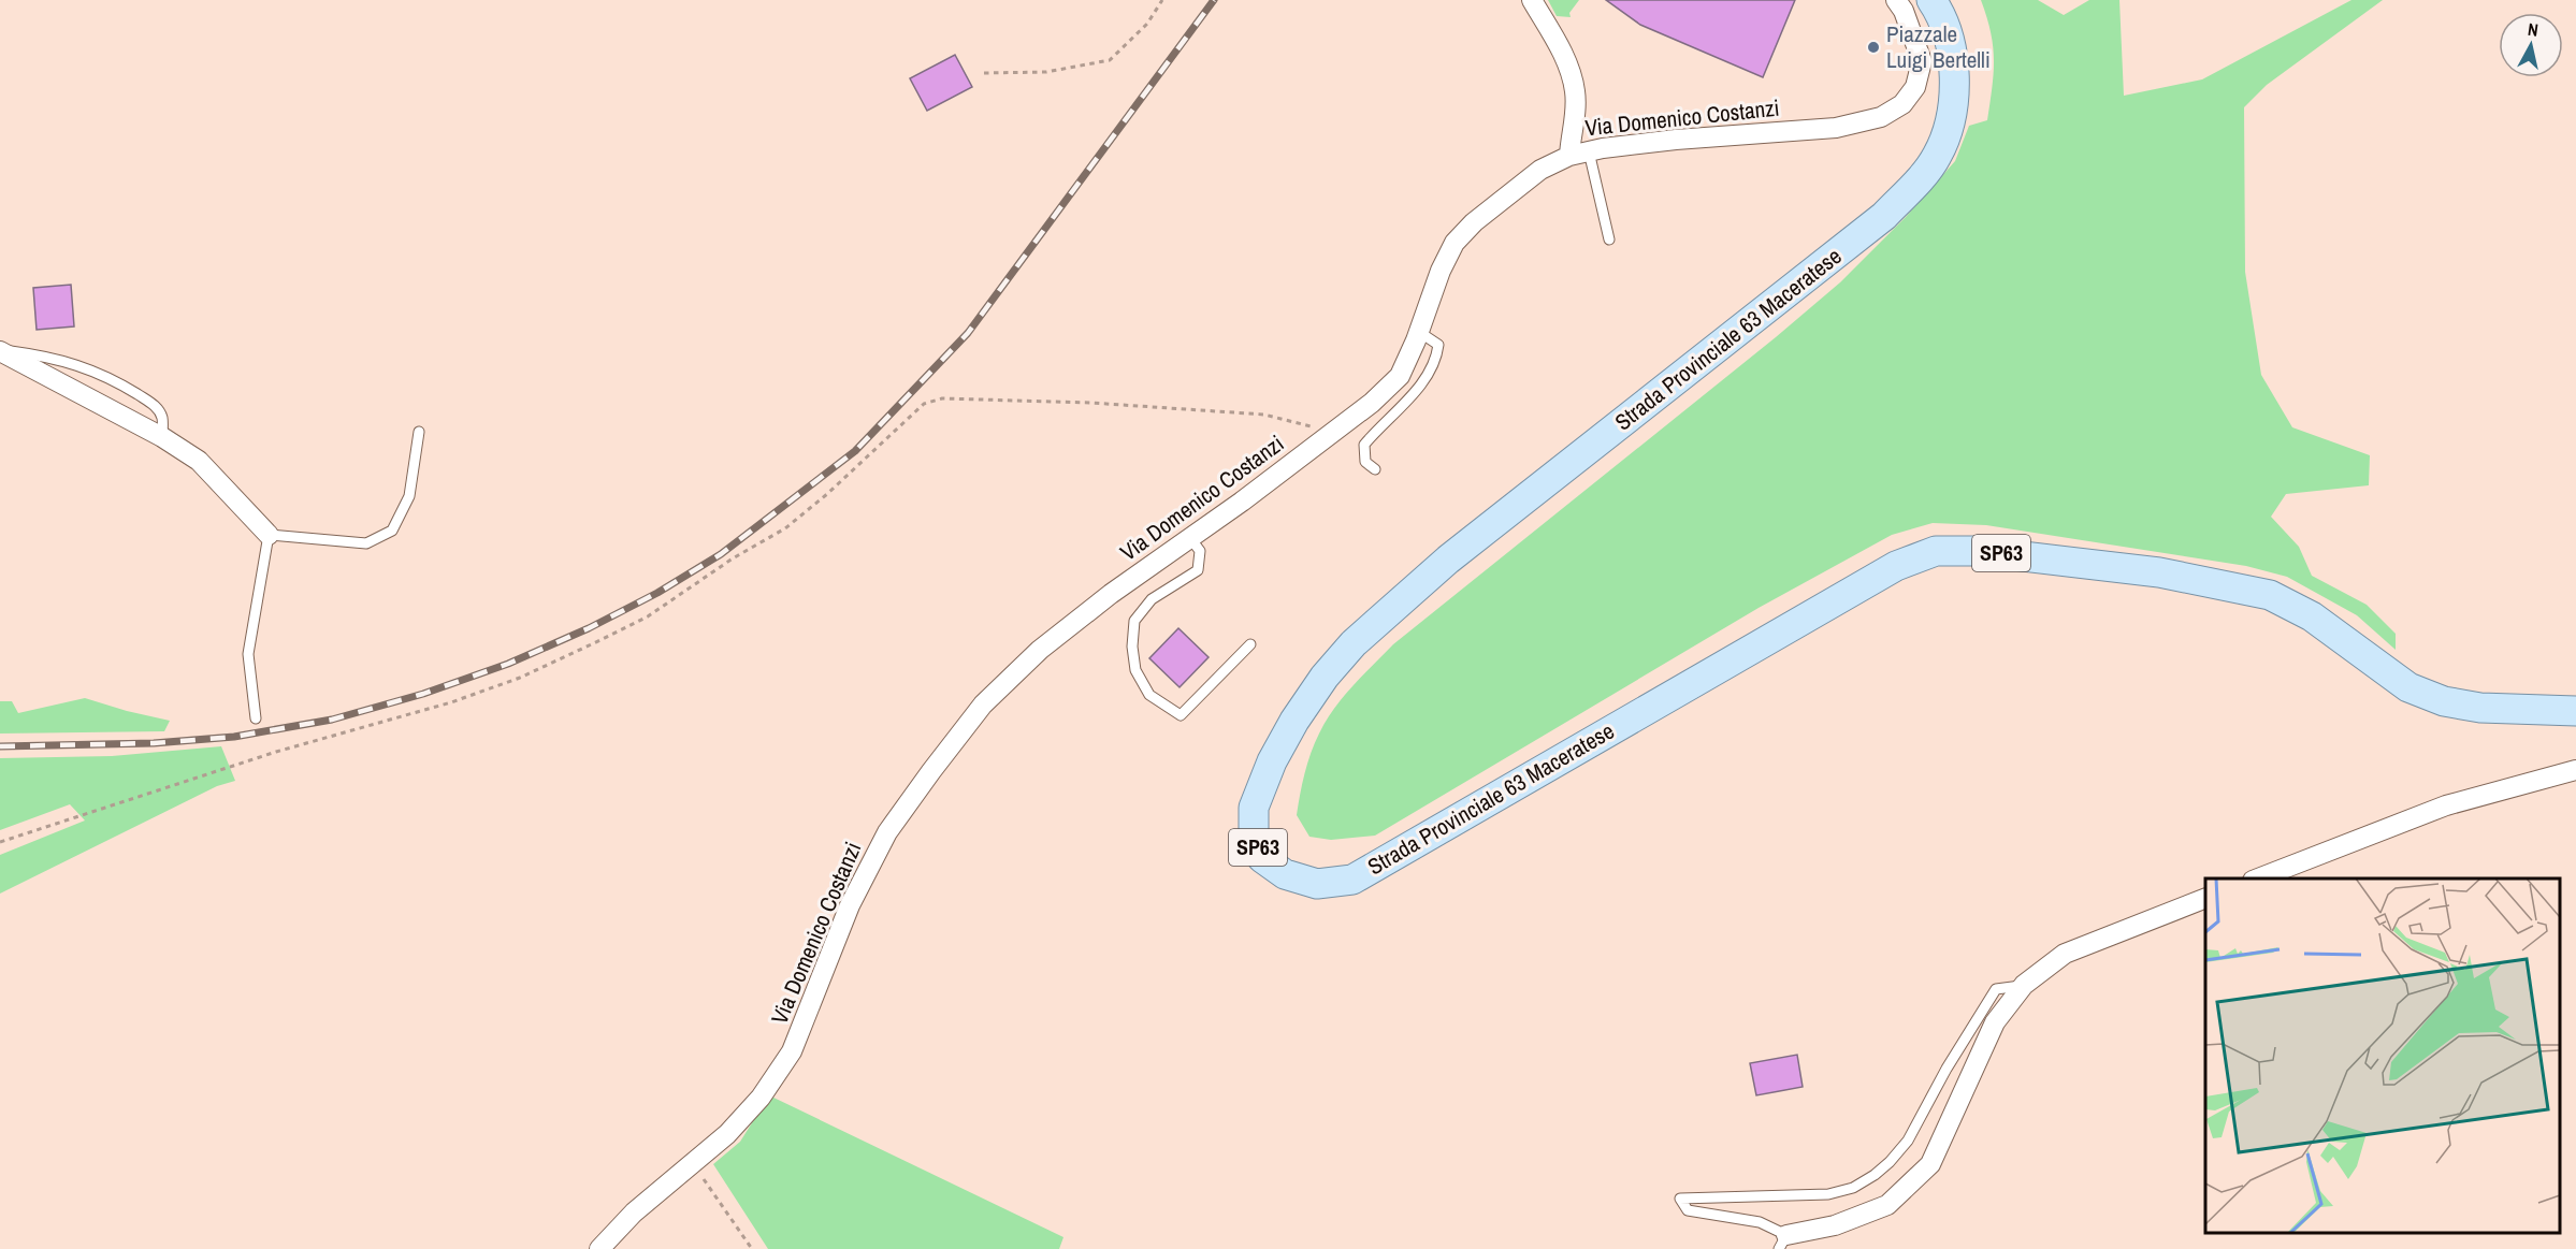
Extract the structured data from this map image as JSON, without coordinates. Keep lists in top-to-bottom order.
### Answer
{
  "streets": {
    "main road": ["Strada Provinciale 63 Maceratese", "SP63"],
    "street": ["Via Domenico Costanzi"]
  },
  "places": ["Piazzale Luigi Bertelli"],
  "north": "top"
}
